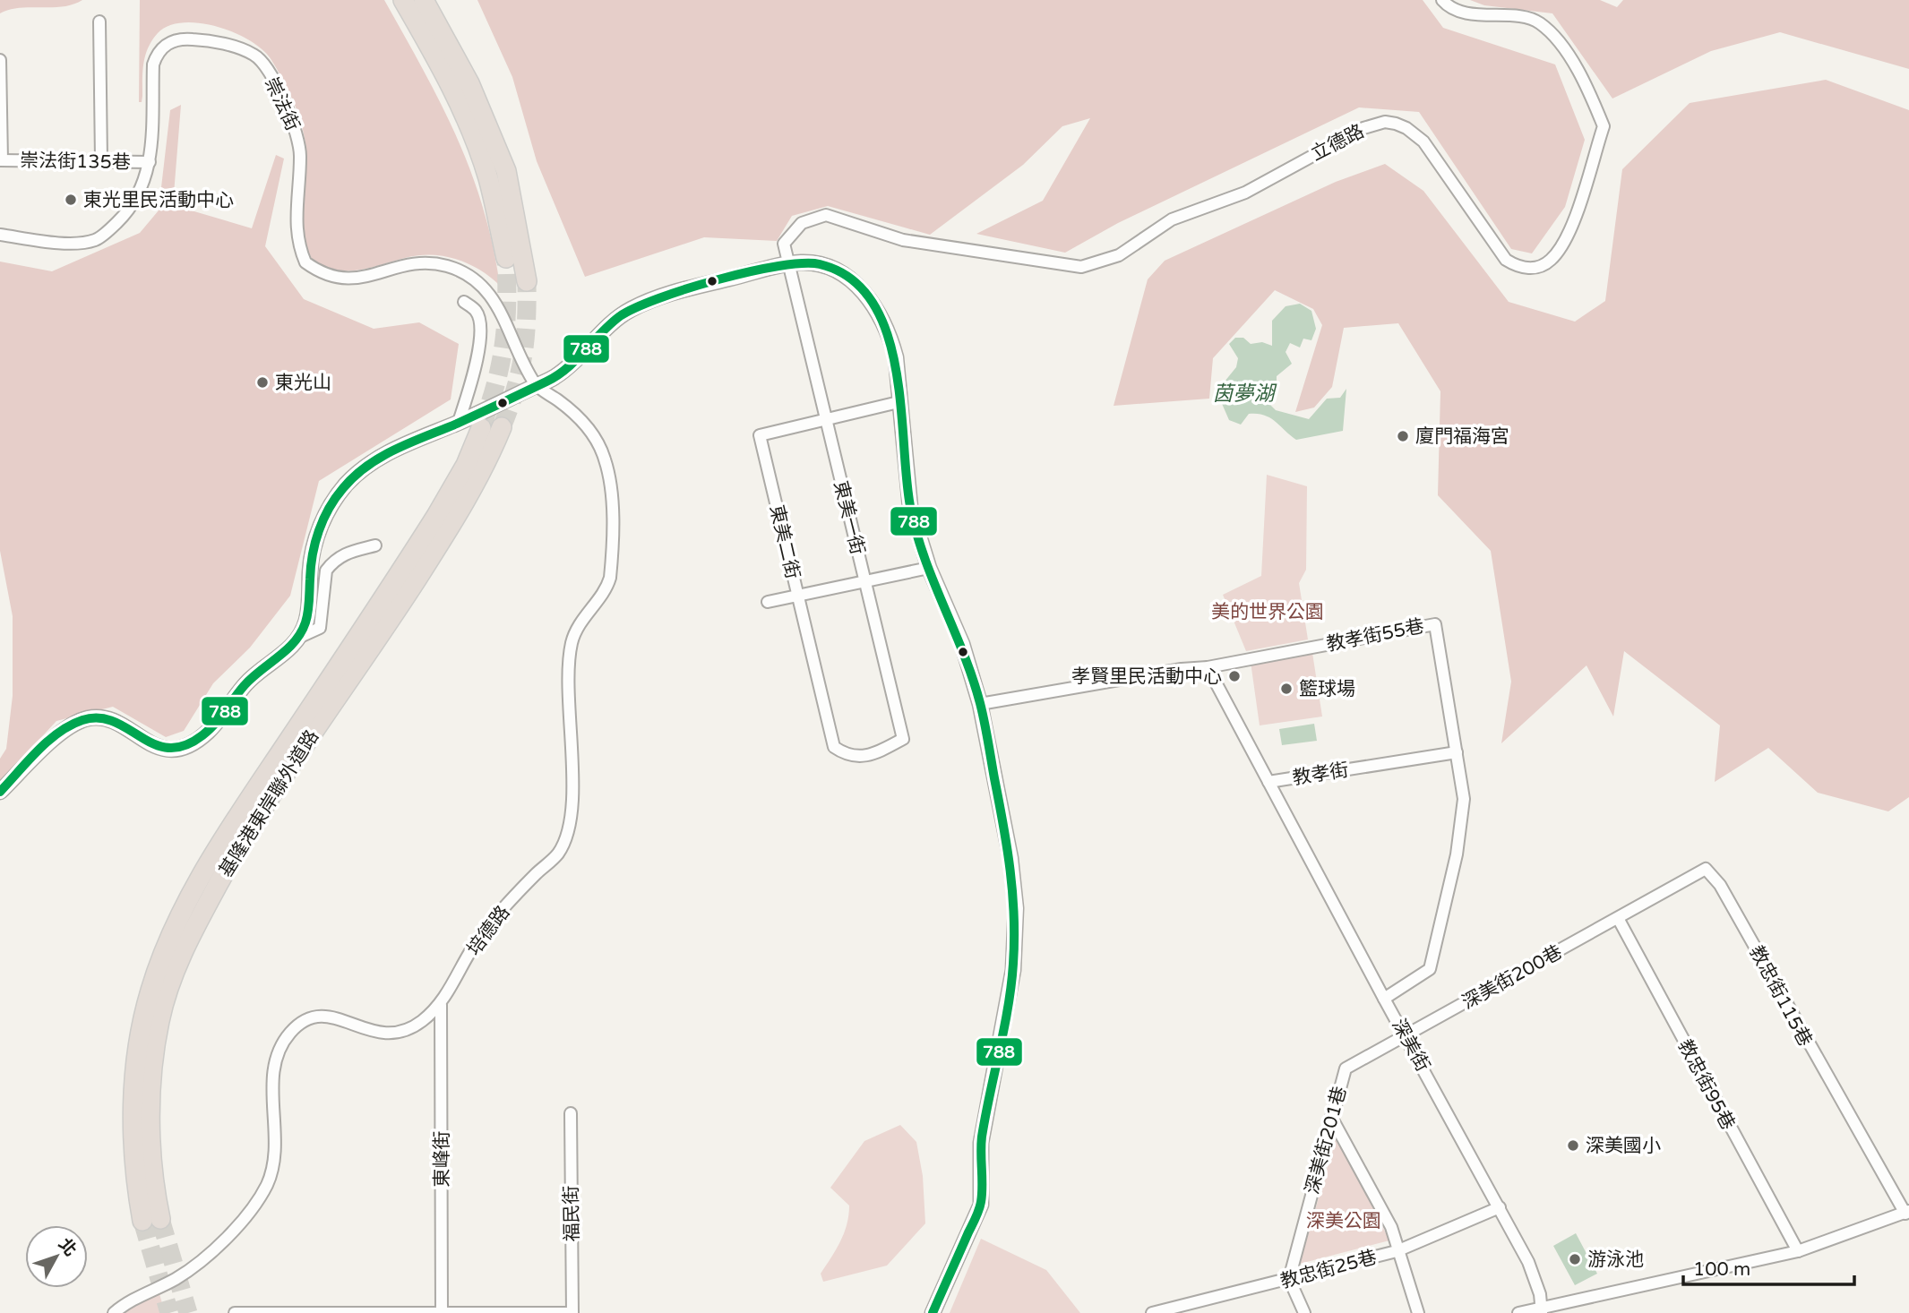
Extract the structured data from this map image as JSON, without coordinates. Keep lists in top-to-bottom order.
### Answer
{
  "streets": {
    "highway": ["基隆港東岸聯外道路"],
    "street": [
      "崇法街",
      "立德路",
      "崇法街135巷",
      "東美一街",
      "東美二街",
      "教孝街55巷",
      "教孝街",
      "培德路",
      "深美街200巷",
      "教忠街115巷",
      "深美街",
      "教忠街95巷",
      "深美街201巷",
      "東峰街",
      "福民街",
      "教忠街25巷"
    ]
  },
  "crossings": [
    ["崇法街", "崇法街135巷"],
    ["崇法街", "培德路"],
    ["立德路", "東美一街"],
    ["東美一街", "東美二街"],
    ["教孝街55巷", "教孝街"],
    ["教孝街", "深美街"],
    ["培德路", "東峰街"],
    ["深美街200巷", "教忠街115巷"],
    ["深美街200巷", "深美街"],
    ["深美街200巷", "教忠街95巷"],
    ["深美街200巷", "深美街201巷"],
    ["教忠街115巷", "教忠街95巷"],
    ["深美街", "深美街201巷"],
    ["深美街", "教忠街25巷"],
    ["深美街201巷", "教忠街25巷"]
  ],
  "water": ["茵夢湖"],
  "parks": ["美的世界公園", "深美公園"],
  "places": [
    "東光里民活動中心",
    "東光山",
    "廈門福海宮",
    "孝賢里民活動中心",
    "籃球場",
    "深美國小",
    "游泳池"
  ],
  "lines": ["transit line 788"],
  "scale_bar": "100 m",
  "north": "top right"
}
